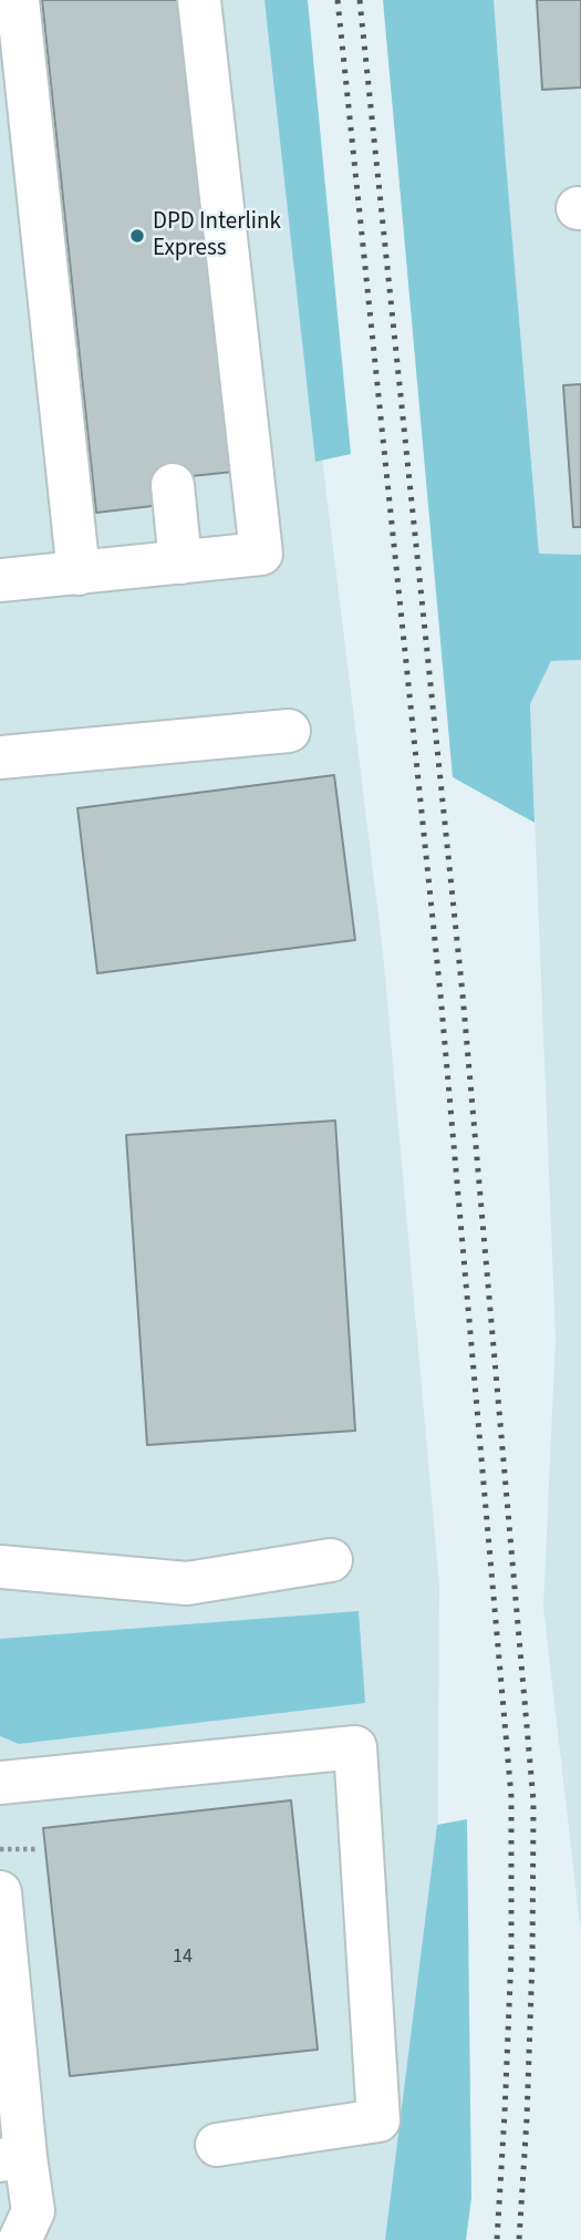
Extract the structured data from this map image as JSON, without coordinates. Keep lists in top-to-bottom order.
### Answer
{
  "places": ["DPD Interlink Express"],
  "house_numbers": ["14"]
}
